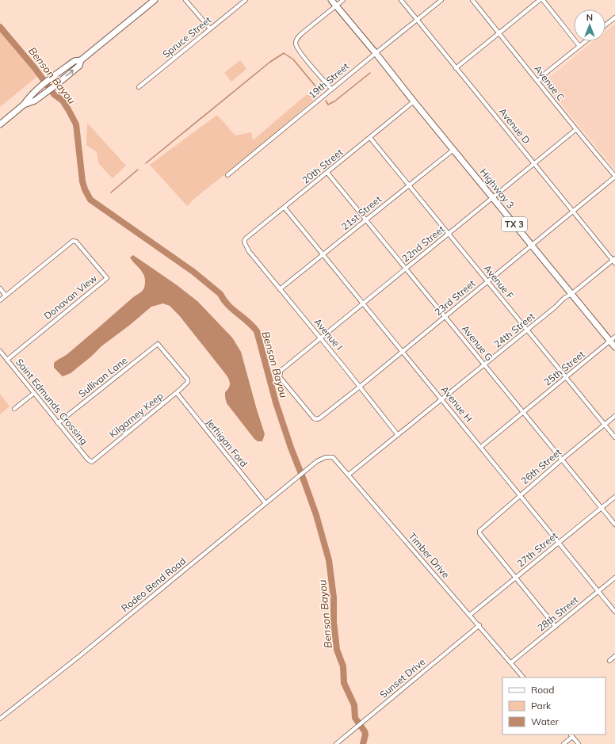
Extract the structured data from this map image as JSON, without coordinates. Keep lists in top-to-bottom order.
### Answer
{
  "streets": {
    "main road": ["Highway 3", "TX 3"],
    "street": [
      "Spruce Street",
      "19th Street",
      "Avenue C",
      "Avenue D",
      "20th Street",
      "21st Street",
      "22nd Street",
      "Avenue F",
      "Donavan View",
      "23rd Street",
      "24th Street",
      "Avenue I",
      "Avenue G",
      "25th Street",
      "Sullivan Lane",
      "Saint Edmunds Crossing",
      "Avenue H",
      "Kilgarney Keep",
      "Jerhigan Ford",
      "26th Street",
      "27th Street",
      "Timber Drive",
      "Rodeo Bend Road",
      "28th Street",
      "Sunset Drive"
    ]
  },
  "crossings": [
    ["19th Street", "Avenue D"],
    ["19th Street", "TX 3"],
    ["Avenue C", "22nd Street"],
    ["Avenue C", "23rd Street"],
    ["Avenue D", "22nd Street"],
    ["Avenue D", "23rd Street"],
    ["Avenue D", "24th Street"],
    ["20th Street", "Highway 3"],
    ["20th Street", "TX 3"],
    ["20th Street", "Avenue F"],
    ["20th Street", "Avenue I"],
    ["20th Street", "Avenue G"],
    ["20th Street", "Avenue H"],
    ["Highway 3", "21st Street"],
    ["Highway 3", "TX 3"],
    ["Highway 3", "22nd Street"],
    ["Highway 3", "23rd Street"],
    ["Highway 3", "24th Street"],
    ["Highway 3", "25th Street"],
    ["21st Street", "Avenue F"],
    ["21st Street", "Avenue I"],
    ["21st Street", "Avenue G"],
    ["21st Street", "Avenue H"],
    ["22nd Street", "Avenue F"],
    ["22nd Street", "23rd Street"],
    ["22nd Street", "Avenue I"],
    ["22nd Street", "Avenue G"],
    ["22nd Street", "Avenue H"],
    ["Avenue F", "23rd Street"],
    ["Avenue F", "24th Street"],
    ["Avenue F", "25th Street"],
    ["Avenue F", "26th Street"],
    ["Donavan View", "Saint Edmunds Crossing"],
    ["23rd Street", "Avenue I"],
    ["23rd Street", "Avenue G"],
    ["23rd Street", "Avenue H"],
    ["24th Street", "Avenue I"],
    ["24th Street", "Avenue G"],
    ["24th Street", "Avenue H"],
    ["24th Street", "Timber Drive"],
    ["Avenue G", "25th Street"],
    ["Avenue G", "26th Street"],
    ["Avenue G", "27th Street"],
    ["25th Street", "Avenue H"],
    ["Sullivan Lane", "Saint Edmunds Crossing"],
    ["Sullivan Lane", "Kilgarney Keep"],
    ["Saint Edmunds Crossing", "Kilgarney Keep"],
    ["Avenue H", "26th Street"],
    ["Avenue H", "27th Street"],
    ["Avenue H", "28th Street"],
    ["Kilgarney Keep", "Jerhigan Ford"],
    ["Jerhigan Ford", "Rodeo Bend Road"],
    ["26th Street", "27th Street"],
    ["27th Street", "Timber Drive"],
    ["Timber Drive", "Rodeo Bend Road"],
    ["Timber Drive", "28th Street"],
    ["Timber Drive", "Sunset Drive"]
  ],
  "water": ["Benson Bayou"],
  "legend": ["Road", "Park", "Water"],
  "north": "top"
}
